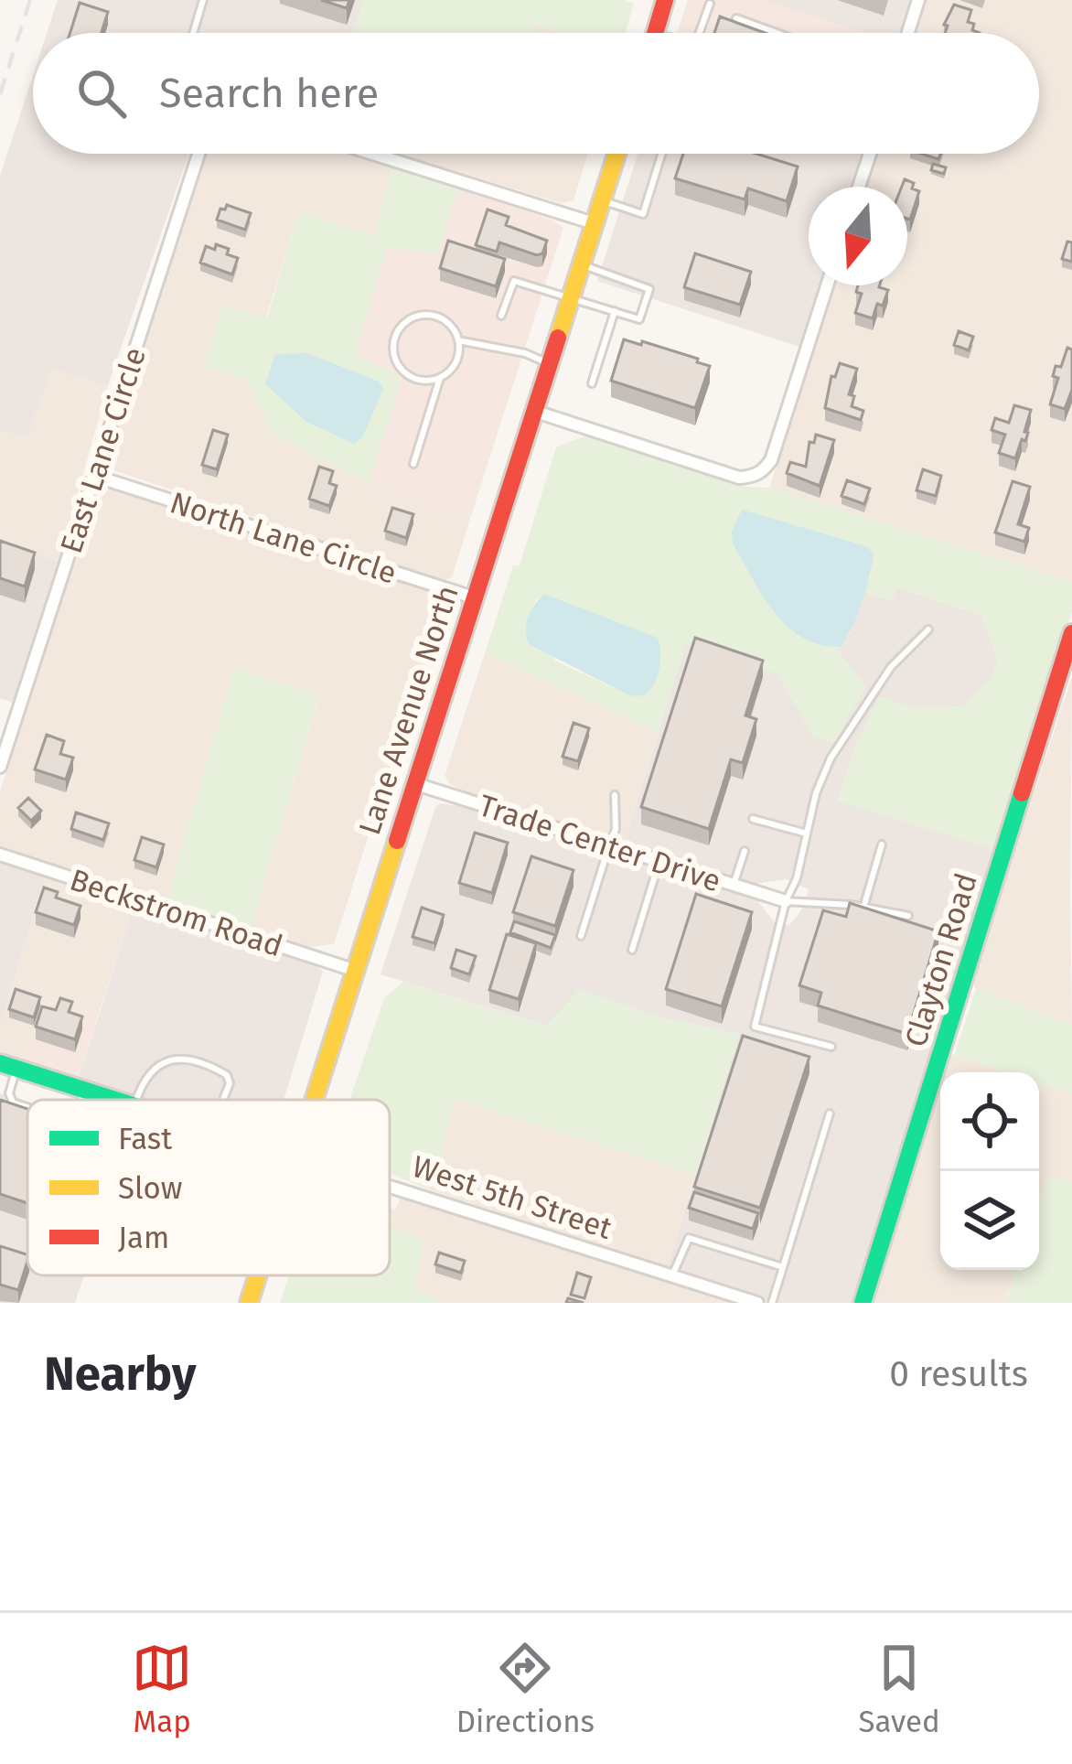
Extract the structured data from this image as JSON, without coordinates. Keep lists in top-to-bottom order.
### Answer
{
  "streets": {
    "main road": ["Lane Avenue North", "Clayton Road", "West 5th Street"],
    "street": [
      "East Lane Circle",
      "North Lane Circle",
      "Trade Center Drive",
      "Beckstrom Road"
    ]
  },
  "crossings": [
    ["East Lane Circle", "North Lane Circle"],
    ["North Lane Circle", "Lane Avenue North"],
    ["Lane Avenue North", "Trade Center Drive"],
    ["Lane Avenue North", "Beckstrom Road"]
  ],
  "legend": ["Fast", "Slow", "Jam"],
  "north": "bottom",
  "page": {
    "search": "Search here",
    "heading": ["Nearby", "0 results"],
    "nav": ["Map", "Directions", "Saved"]
  }
}
